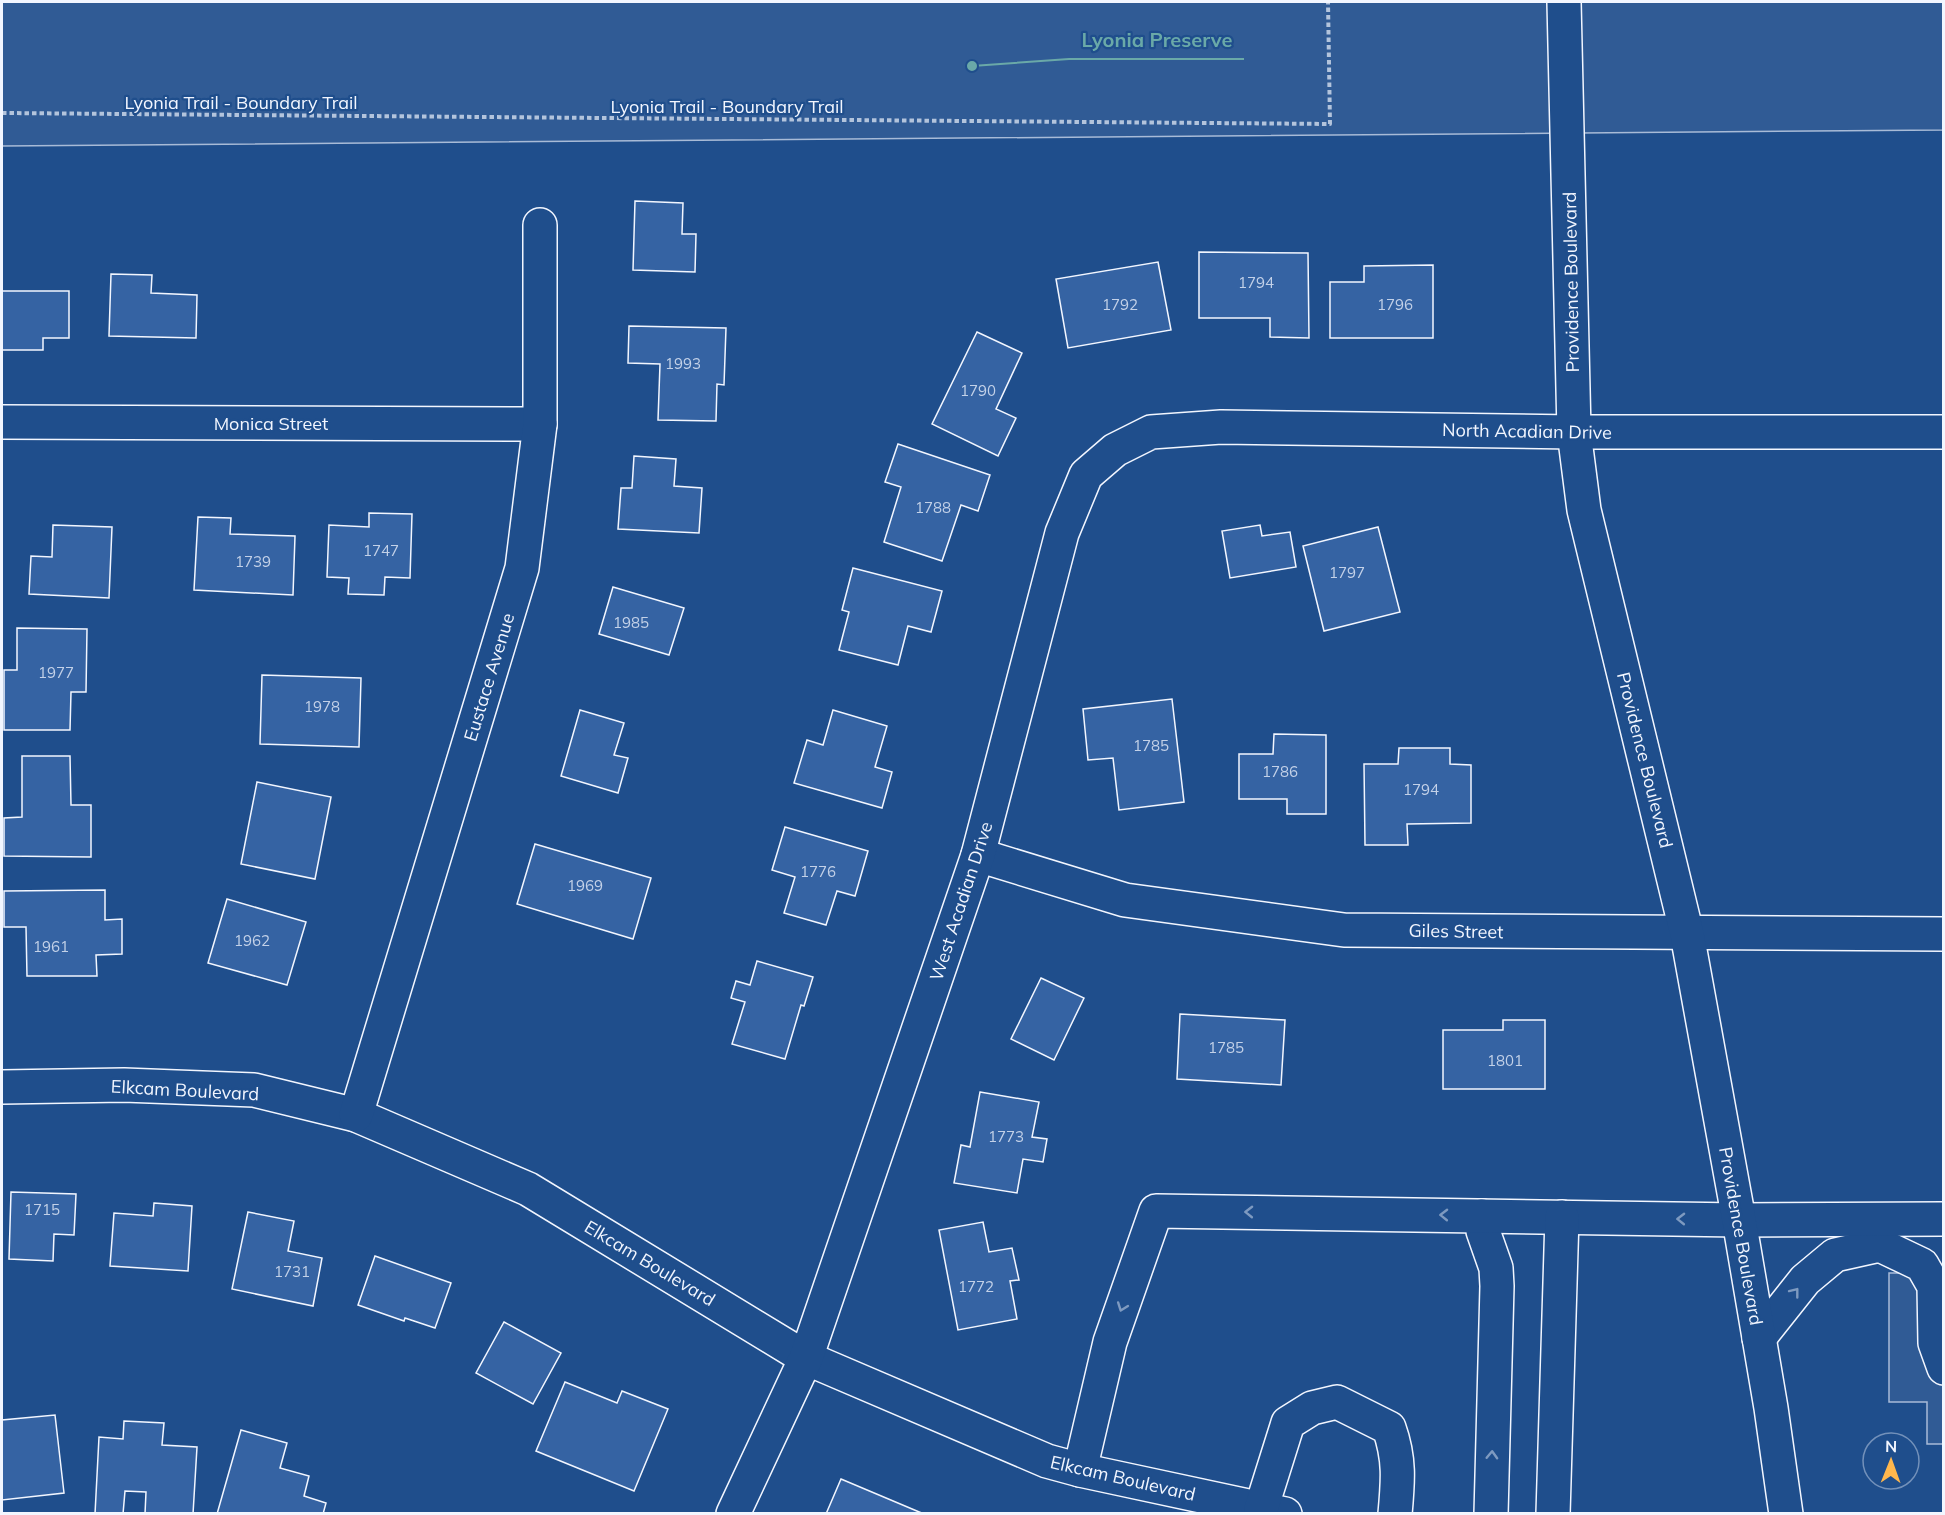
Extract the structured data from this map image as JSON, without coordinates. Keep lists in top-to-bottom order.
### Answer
{
  "streets": {
    "street": [
      "Providence Boulevard",
      "Monica Street",
      "North Acadian Drive",
      "Eustace Avenue",
      "West Acadian Drive",
      "Giles Street",
      "Elkcam Boulevard"
    ],
    "path": ["Lyonia Trail - Boundary Trail"]
  },
  "crossings": [
    ["Providence Boulevard", "North Acadian Drive"],
    ["Providence Boulevard", "Giles Street"],
    ["Monica Street", "Eustace Avenue"],
    ["North Acadian Drive", "West Acadian Drive"],
    ["Eustace Avenue", "Elkcam Boulevard"],
    ["West Acadian Drive", "Giles Street"],
    ["West Acadian Drive", "Elkcam Boulevard"]
  ],
  "places": ["Lyonia Preserve"],
  "house_numbers": [
    "1794",
    "1792",
    "1796",
    "1993",
    "1790",
    "1788",
    "1747",
    "1739",
    "1797",
    "1985",
    "1977",
    "1978",
    "1785",
    "1786",
    "1794",
    "1776",
    "1969",
    "1962",
    "1961",
    "1785",
    "1801",
    "1773",
    "1715",
    "1731",
    "1772"
  ],
  "north": "top"
}
